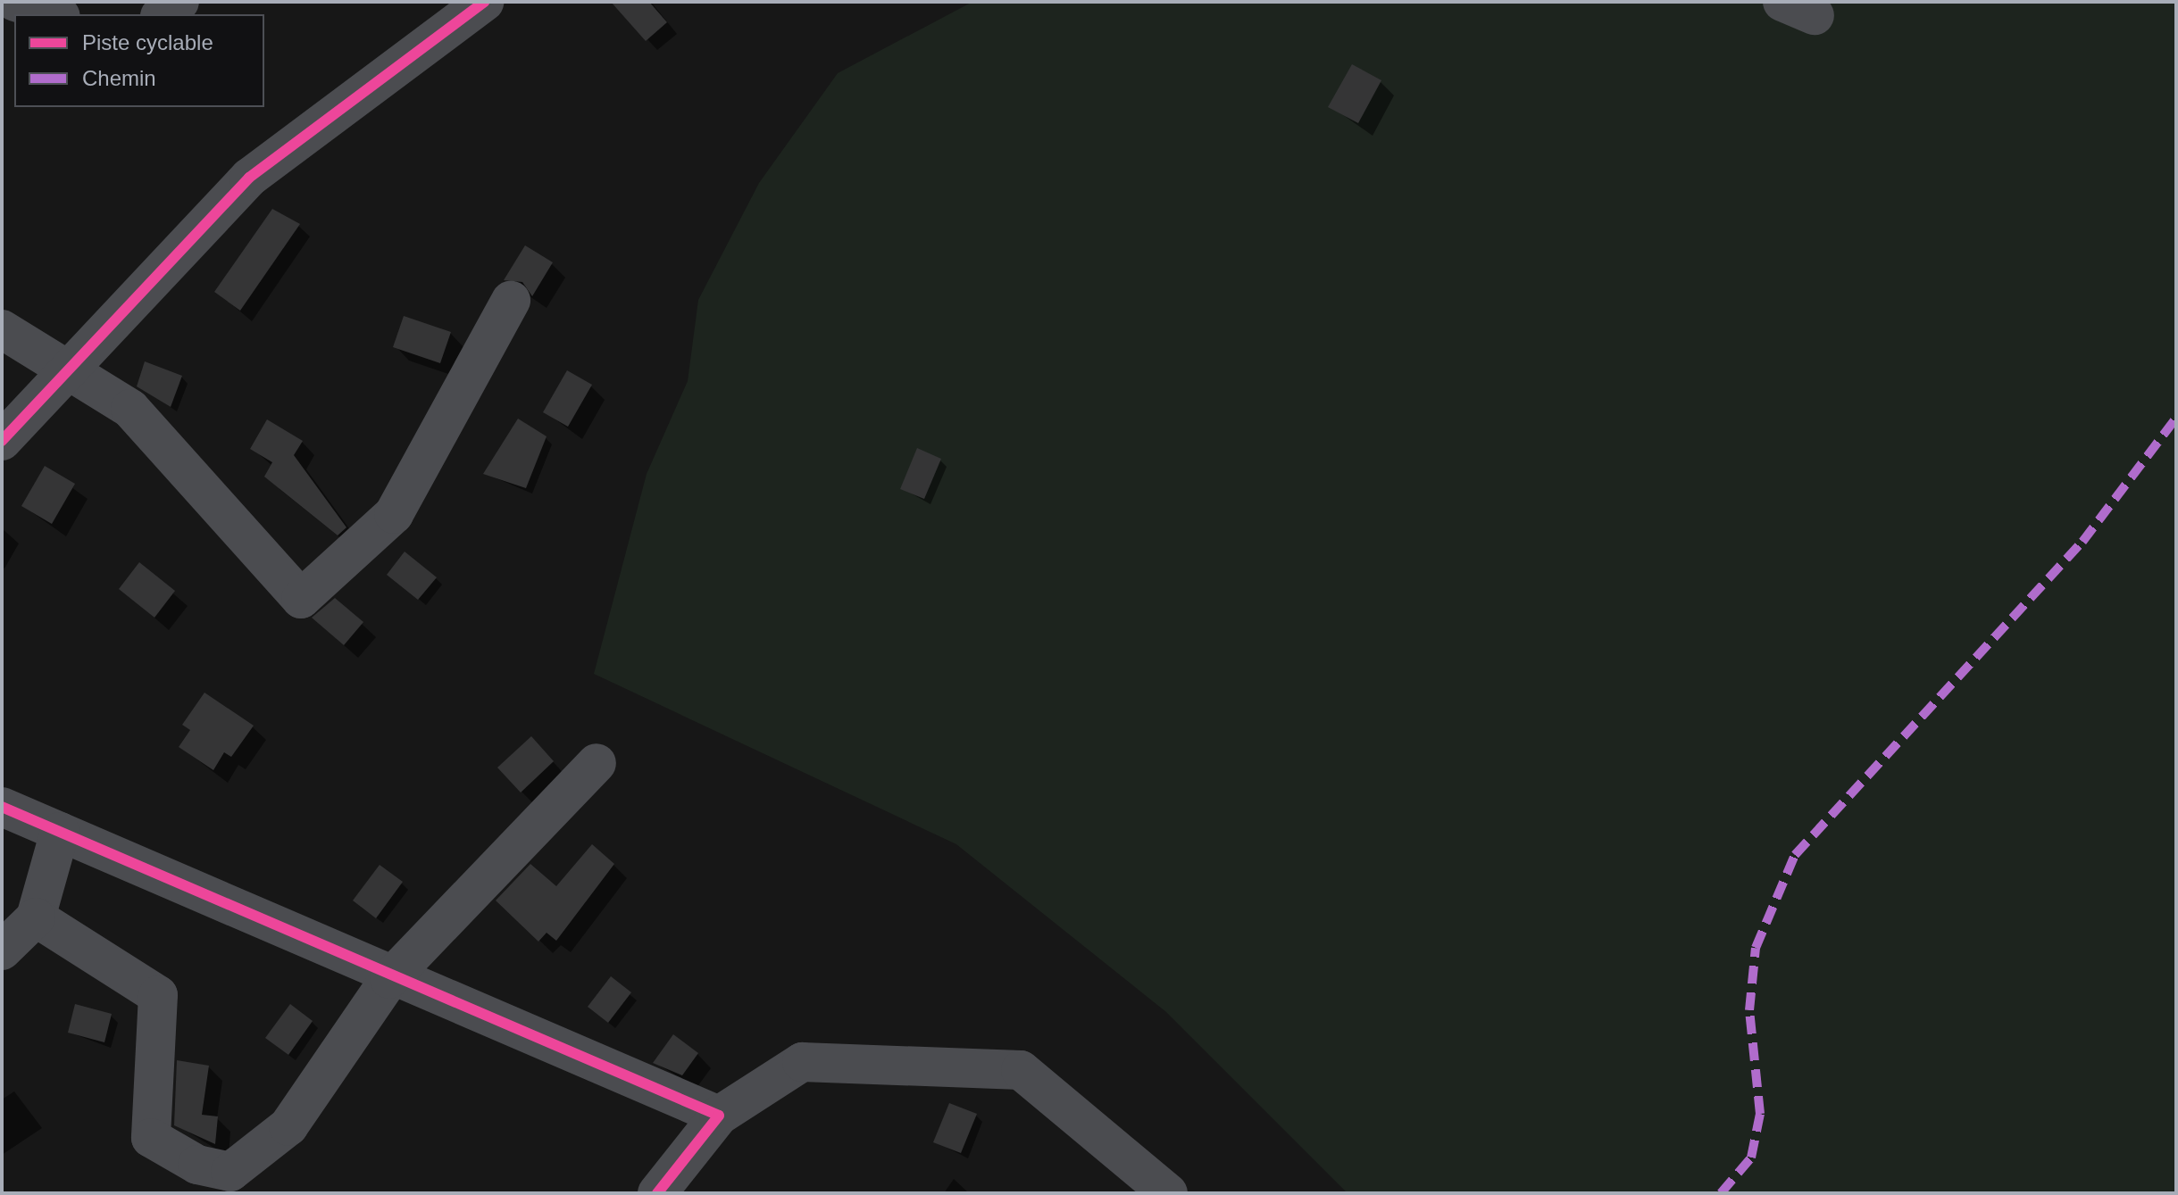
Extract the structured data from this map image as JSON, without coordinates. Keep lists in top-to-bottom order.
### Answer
{
  "legend": ["Piste cyclable", "Chemin"]
}
